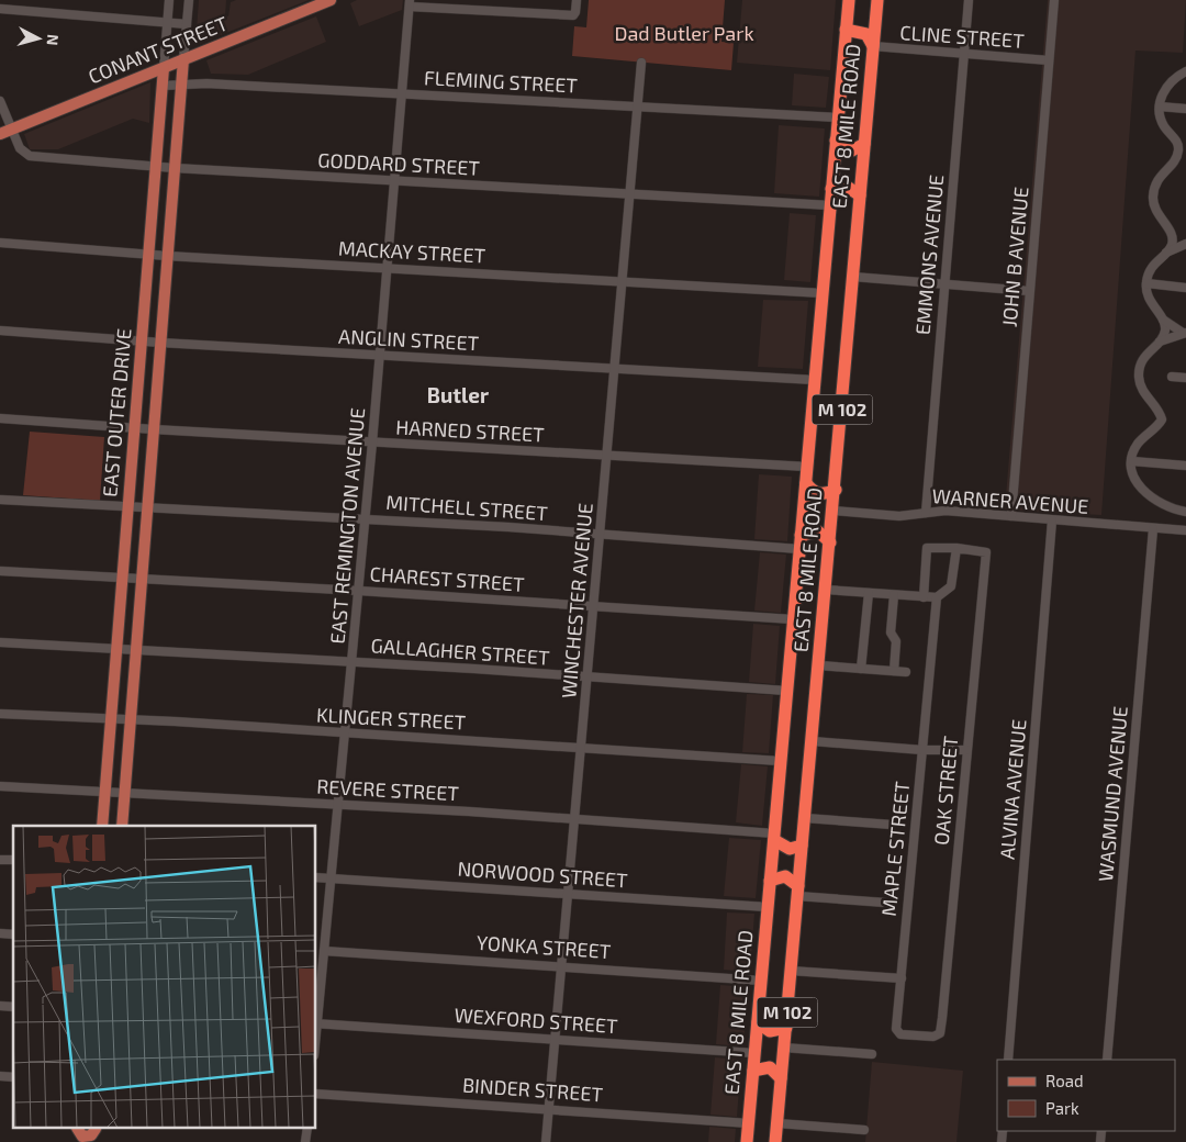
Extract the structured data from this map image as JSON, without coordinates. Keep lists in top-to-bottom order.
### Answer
{
  "streets": {
    "highway": ["EAST 8 MILE ROAD", "M 102"],
    "main road": ["CONANT STREET", "EAST OUTER DRIVE"],
    "street": [
      "CLINE STREET",
      "FLEMING STREET",
      "GODDARD STREET",
      "MACKAY STREET",
      "EMMONS AVENUE",
      "JOHN B AVENUE",
      "ANGLIN STREET",
      "HARNED STREET",
      "WARNER AVENUE",
      "MITCHELL STREET",
      "EAST REMINGTON AVENUE",
      "CHAREST STREET",
      "WINCHESTER AVENUE",
      "GALLAGHER STREET",
      "KLINGER STREET",
      "ALVINA AVENUE",
      "REVERE STREET",
      "OAK STREET",
      "WASMUND AVENUE",
      "MAPLE STREET",
      "NORWOOD STREET",
      "YONKA STREET",
      "WEXFORD STREET",
      "BINDER STREET"
    ]
  },
  "crossings": [
    ["CLINE STREET", "EAST 8 MILE ROAD"],
    ["CLINE STREET", "EMMONS AVENUE"],
    ["CLINE STREET", "JOHN B AVENUE"],
    ["CONANT STREET", "GODDARD STREET"],
    ["CONANT STREET", "EAST OUTER DRIVE"],
    ["FLEMING STREET", "EAST 8 MILE ROAD"],
    ["FLEMING STREET", "EAST OUTER DRIVE"],
    ["FLEMING STREET", "EAST REMINGTON AVENUE"],
    ["FLEMING STREET", "WINCHESTER AVENUE"],
    ["EAST 8 MILE ROAD", "GODDARD STREET"],
    ["EAST 8 MILE ROAD", "MACKAY STREET"],
    ["EAST 8 MILE ROAD", "ANGLIN STREET"],
    ["EAST 8 MILE ROAD", "HARNED STREET"],
    ["EAST 8 MILE ROAD", "WARNER AVENUE"],
    ["EAST 8 MILE ROAD", "MITCHELL STREET"],
    ["EAST 8 MILE ROAD", "CHAREST STREET"],
    ["EAST 8 MILE ROAD", "GALLAGHER STREET"],
    ["EAST 8 MILE ROAD", "KLINGER STREET"],
    ["EAST 8 MILE ROAD", "REVERE STREET"],
    ["EAST 8 MILE ROAD", "NORWOOD STREET"],
    ["EAST 8 MILE ROAD", "YONKA STREET"],
    ["EAST 8 MILE ROAD", "WEXFORD STREET"],
    ["EAST 8 MILE ROAD", "BINDER STREET"],
    ["GODDARD STREET", "EAST OUTER DRIVE"],
    ["GODDARD STREET", "EAST REMINGTON AVENUE"],
    ["GODDARD STREET", "WINCHESTER AVENUE"],
    ["MACKAY STREET", "EAST OUTER DRIVE"],
    ["MACKAY STREET", "EAST REMINGTON AVENUE"],
    ["MACKAY STREET", "WINCHESTER AVENUE"],
    ["EMMONS AVENUE", "WARNER AVENUE"],
    ["JOHN B AVENUE", "WARNER AVENUE"],
    ["ANGLIN STREET", "EAST OUTER DRIVE"],
    ["ANGLIN STREET", "EAST REMINGTON AVENUE"],
    ["ANGLIN STREET", "WINCHESTER AVENUE"],
    ["EAST OUTER DRIVE", "HARNED STREET"],
    ["EAST OUTER DRIVE", "MITCHELL STREET"],
    ["EAST OUTER DRIVE", "CHAREST STREET"],
    ["EAST OUTER DRIVE", "GALLAGHER STREET"],
    ["EAST OUTER DRIVE", "KLINGER STREET"],
    ["EAST OUTER DRIVE", "REVERE STREET"],
    ["HARNED STREET", "EAST REMINGTON AVENUE"],
    ["HARNED STREET", "WINCHESTER AVENUE"],
    ["WARNER AVENUE", "ALVINA AVENUE"],
    ["WARNER AVENUE", "WASMUND AVENUE"],
    ["MITCHELL STREET", "EAST REMINGTON AVENUE"],
    ["MITCHELL STREET", "WINCHESTER AVENUE"],
    ["EAST REMINGTON AVENUE", "CHAREST STREET"],
    ["EAST REMINGTON AVENUE", "GALLAGHER STREET"],
    ["EAST REMINGTON AVENUE", "KLINGER STREET"],
    ["EAST REMINGTON AVENUE", "REVERE STREET"],
    ["EAST REMINGTON AVENUE", "NORWOOD STREET"],
    ["EAST REMINGTON AVENUE", "YONKA STREET"],
    ["EAST REMINGTON AVENUE", "WEXFORD STREET"],
    ["CHAREST STREET", "WINCHESTER AVENUE"],
    ["WINCHESTER AVENUE", "GALLAGHER STREET"],
    ["WINCHESTER AVENUE", "KLINGER STREET"],
    ["WINCHESTER AVENUE", "REVERE STREET"],
    ["WINCHESTER AVENUE", "NORWOOD STREET"],
    ["WINCHESTER AVENUE", "YONKA STREET"],
    ["WINCHESTER AVENUE", "WEXFORD STREET"],
    ["WINCHESTER AVENUE", "BINDER STREET"],
    ["OAK STREET", "MAPLE STREET"]
  ],
  "districts": ["Butler"],
  "parks": ["Dad Butler Park"],
  "legend": ["Road", "Park"],
  "north": "right"
}
